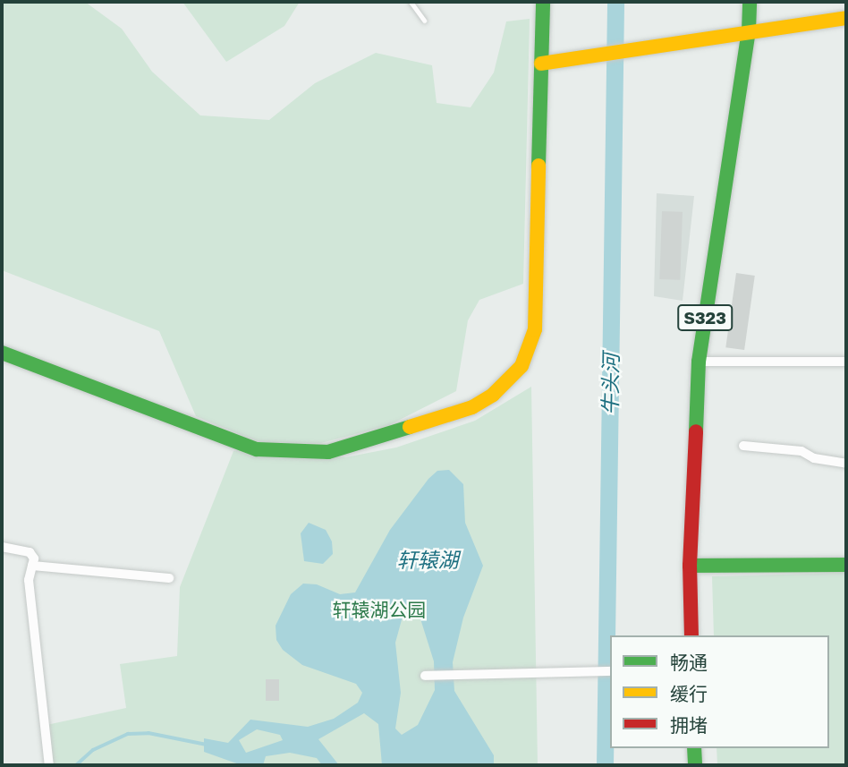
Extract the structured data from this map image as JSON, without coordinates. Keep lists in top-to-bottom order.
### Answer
{
  "streets": {
    "street": ["S323"]
  },
  "water": ["牛头河", "轩辕湖"],
  "parks": ["轩辕湖公园"],
  "legend": ["畅通", "缓行", "拥堵"]
}
